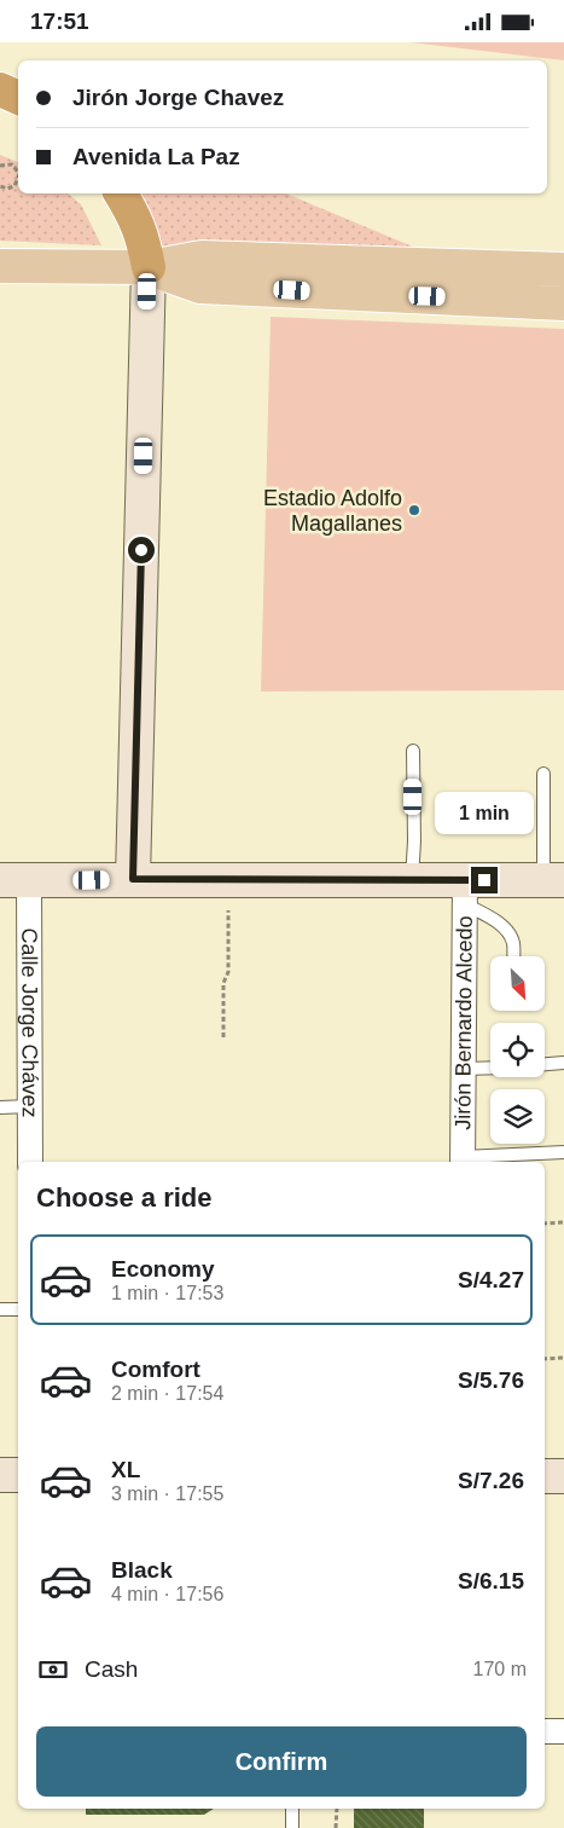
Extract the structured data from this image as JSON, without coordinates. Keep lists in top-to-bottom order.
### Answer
{
  "streets": {
    "street": ["Calle Jorge Chávez", "Jirón Bernardo Alcedo"]
  },
  "places": ["Estadio Adolfo Magallanes"],
  "north": "bottom right",
  "page": {
    "status": "17:51",
    "banner": ["Jirón Jorge Chavez", "Avenida La Paz"],
    "bubble": "1 min",
    "heading": "Choose a ride",
    "list": [
      {
        "name": "Economy",
        "note": "1 min · 17:53",
        "value": "S/4.27"
      },
      {
        "name": "Comfort",
        "note": "2 min · 17:54",
        "value": "S/5.76"
      },
      {
        "name": "XL",
        "note": "3 min · 17:55",
        "value": "S/7.26"
      },
      {
        "name": "Black",
        "note": "4 min · 17:56",
        "value": "S/6.15"
      }
    ],
    "pay": ["Cash", "170 m"],
    "buttons": "Confirm"
  }
}
